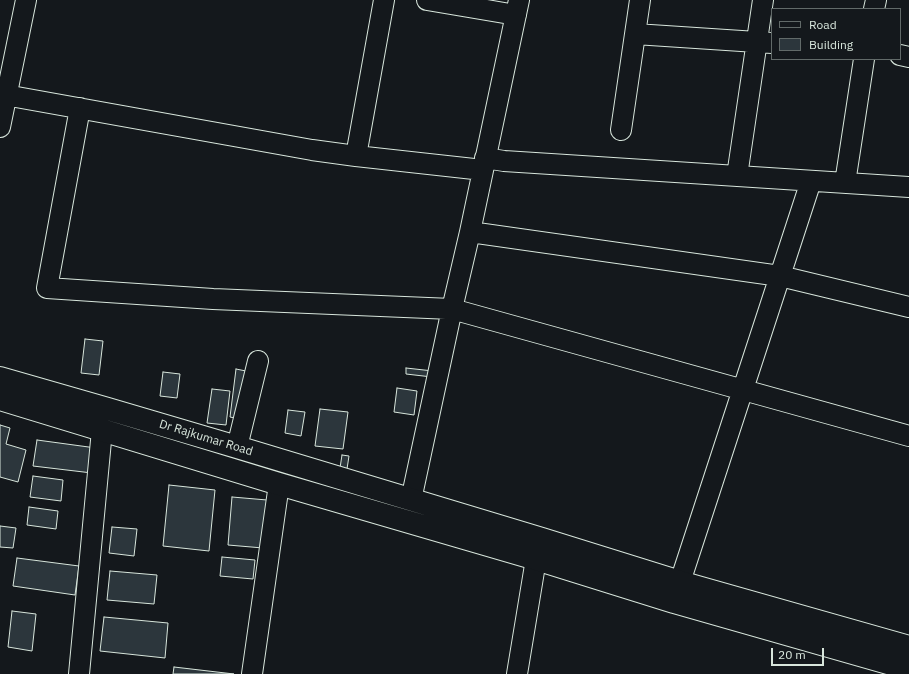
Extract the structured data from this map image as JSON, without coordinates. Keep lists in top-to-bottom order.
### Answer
{
  "streets": {
    "highway": ["Dr Rajkumar Road"]
  },
  "legend": ["Road", "Building"],
  "scale_bar": "20 m"
}
